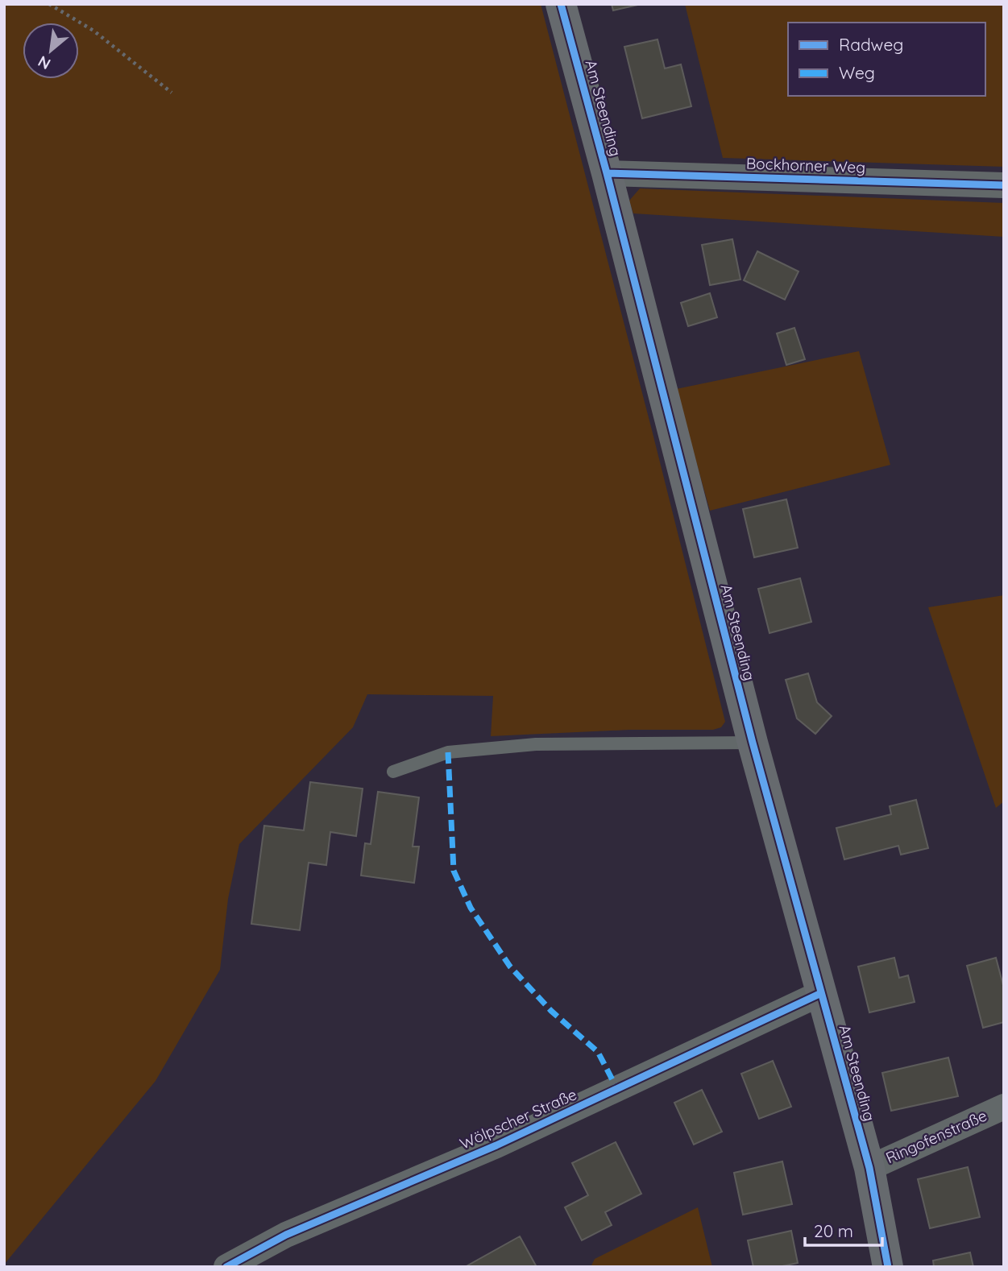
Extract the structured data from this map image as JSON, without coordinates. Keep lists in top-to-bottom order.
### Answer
{
  "streets": {
    "street": [
      "Am Steending",
      "Bockhorner Weg",
      "Wölpscher Straße",
      "Ringofenstraße"
    ]
  },
  "crossings": [
    ["Am Steending", "Bockhorner Weg"],
    ["Am Steending", "Wölpscher Straße"],
    ["Am Steending", "Ringofenstraße"]
  ],
  "legend": ["Radweg", "Weg"],
  "scale_bar": "20 m",
  "north": "bottom left"
}
